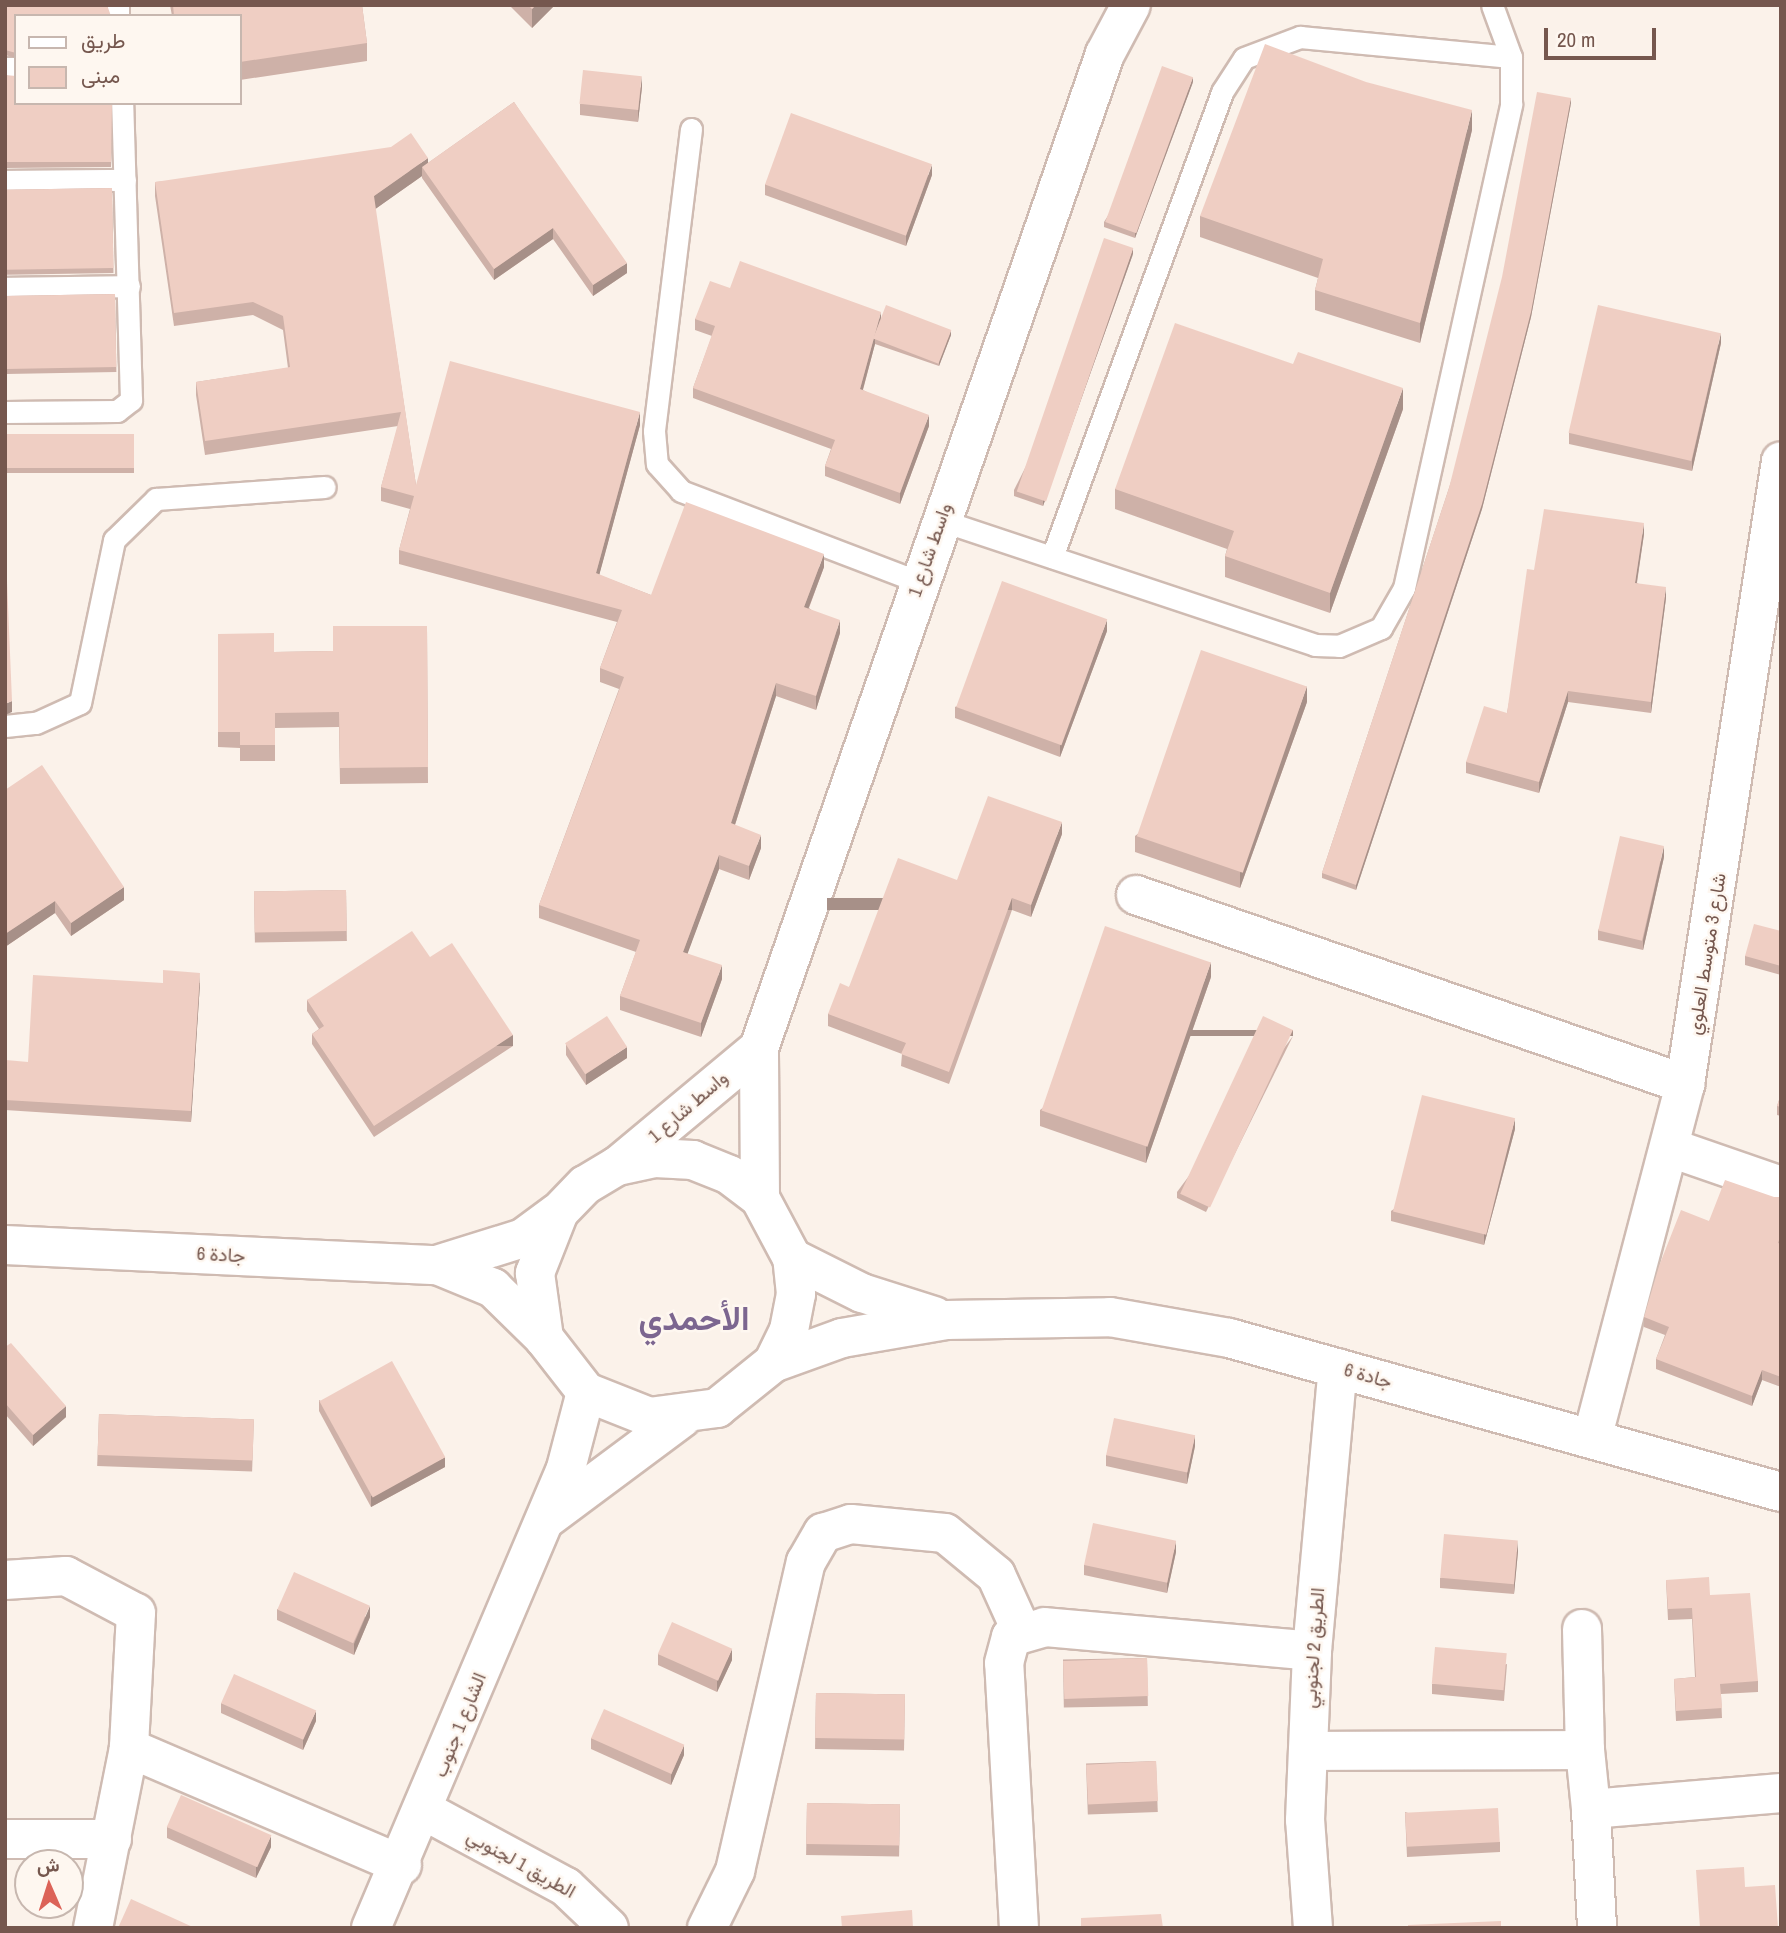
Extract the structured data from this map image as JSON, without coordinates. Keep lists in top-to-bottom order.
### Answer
{
  "streets": {
    "street": [
      "واسط شارع 1",
      "شارع 3 متوسط العلوي",
      "جادة 6",
      "الطريق 2 لجنوبي",
      "الشارع 1 جنوب",
      "الطريق 1 لجنوبي"
    ]
  },
  "crossings": [
    ["شارع 3 متوسط العلوي", "جادة 6"],
    ["جادة 6", "الطريق 2 لجنوبي"],
    ["جادة 6", "الشارع 1 جنوب"],
    ["الشارع 1 جنوب", "الطريق 1 لجنوبي"]
  ],
  "districts": ["الأحمدي"],
  "legend": ["طريق", "مبنى"],
  "scale_bar": "20 m",
  "north": "top"
}
